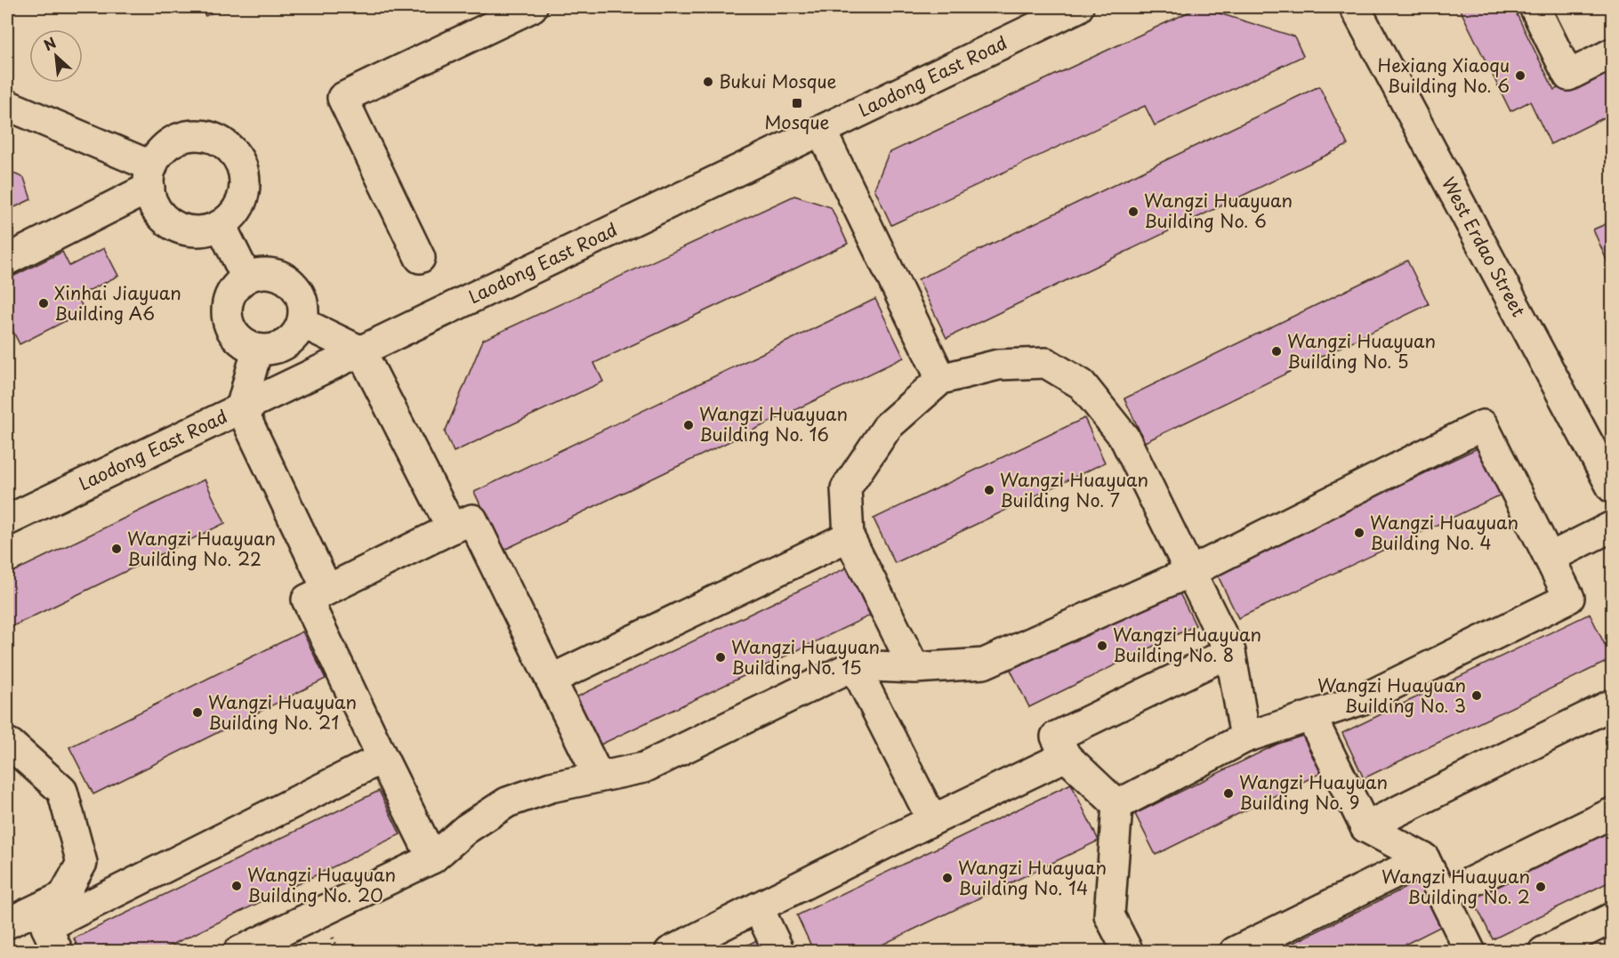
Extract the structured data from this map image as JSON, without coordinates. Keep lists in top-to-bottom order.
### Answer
{
  "streets": {
    "street": ["Laodong East Road", "West Erdao Street"]
  },
  "places": {
    "other": [
      "Hexiang Xiaoqu Building No. 6",
      "Bukui Mosque",
      "Wangzi Huayuan Building No. 6",
      "Xinhai Jiayuan Building A6",
      "Wangzi Huayuan Building No. 5",
      "Wangzi Huayuan Building No. 16",
      "Wangzi Huayuan Building No. 7",
      "Wangzi Huayuan Building No. 4",
      "Wangzi Huayuan Building No. 22",
      "Wangzi Huayuan Building No. 8",
      "Wangzi Huayuan Building No. 15",
      "Wangzi Huayuan Building No. 3",
      "Wangzi Huayuan Building No. 21",
      "Wangzi Huayuan Building No. 9",
      "Wangzi Huayuan Building No. 14",
      "Wangzi Huayuan Building No. 20",
      "Wangzi Huayuan Building No. 2"
    ],
    "transit": ["Mosque"]
  },
  "north": "top left"
}
